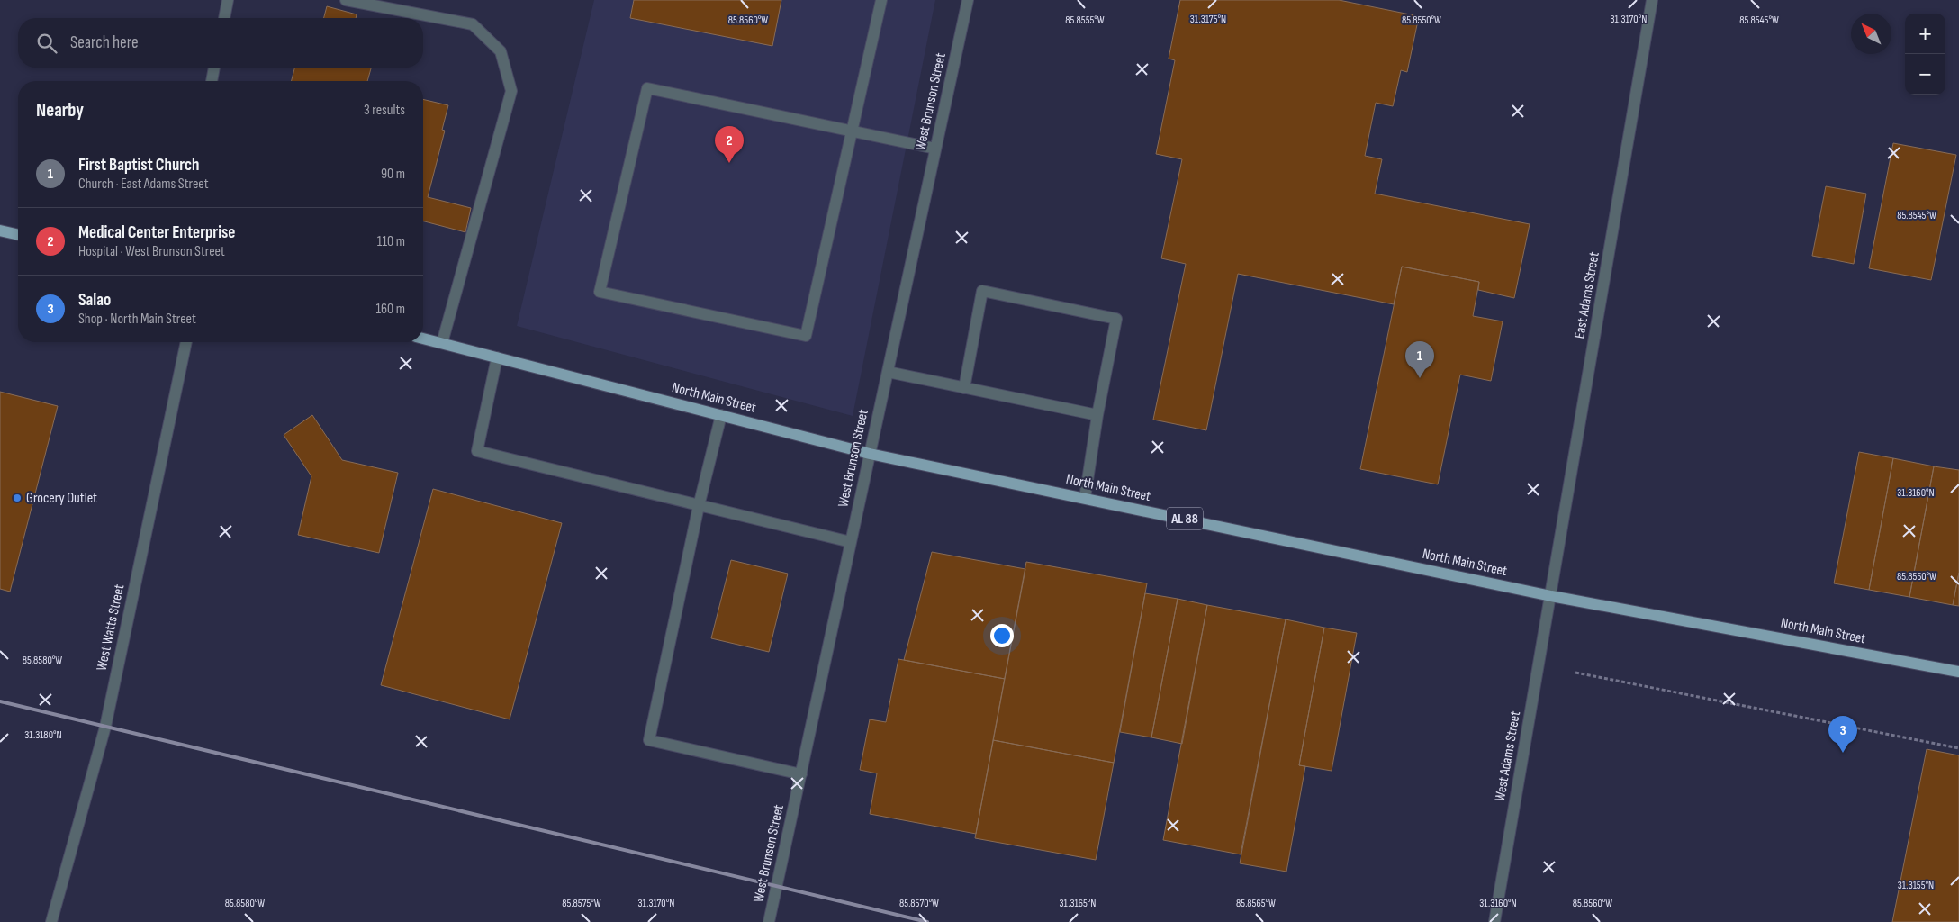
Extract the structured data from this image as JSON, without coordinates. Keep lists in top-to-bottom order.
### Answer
{
  "streets": {
    "main road": ["North Main Street", "AL 88"],
    "street": [
      "West Brunson Street",
      "East Adams Street",
      "West Watts Street",
      "West Adams Street"
    ]
  },
  "crossings": [
    ["West Brunson Street", "North Main Street"],
    ["East Adams Street", "North Main Street"],
    ["East Adams Street", "West Adams Street"],
    ["North Main Street", "West Adams Street"]
  ],
  "places": ["Grocery Outlet"],
  "north": "top left",
  "page": {
    "map_buttons": ["+", "−"],
    "search": "Search here",
    "heading": ["Nearby", "3 results"],
    "pins": ["2", "1", "3"],
    "list": [
      {
        "mark": "1",
        "name": "First Baptist Church",
        "note": "Church · East Adams Street",
        "value": "90 m"
      },
      {
        "mark": "2",
        "name": "Medical Center Enterprise",
        "note": "Hospital · West Brunson Street",
        "value": "110 m"
      },
      {
        "mark": "3",
        "name": "Salao",
        "note": "Shop · North Main Street",
        "value": "160 m"
      }
    ]
  },
  "coordinates": [
    "31.3170°N",
    "31.3175°N",
    "85.8545°W",
    "85.8560°W",
    "85.8555°W",
    "85.8550°W",
    "31.3160°N",
    "85.8580°W",
    "31.3180°N",
    "31.3155°N",
    "85.8575°W",
    "85.8570°W",
    "85.8565°W",
    "31.3165°N"
  ]
}
